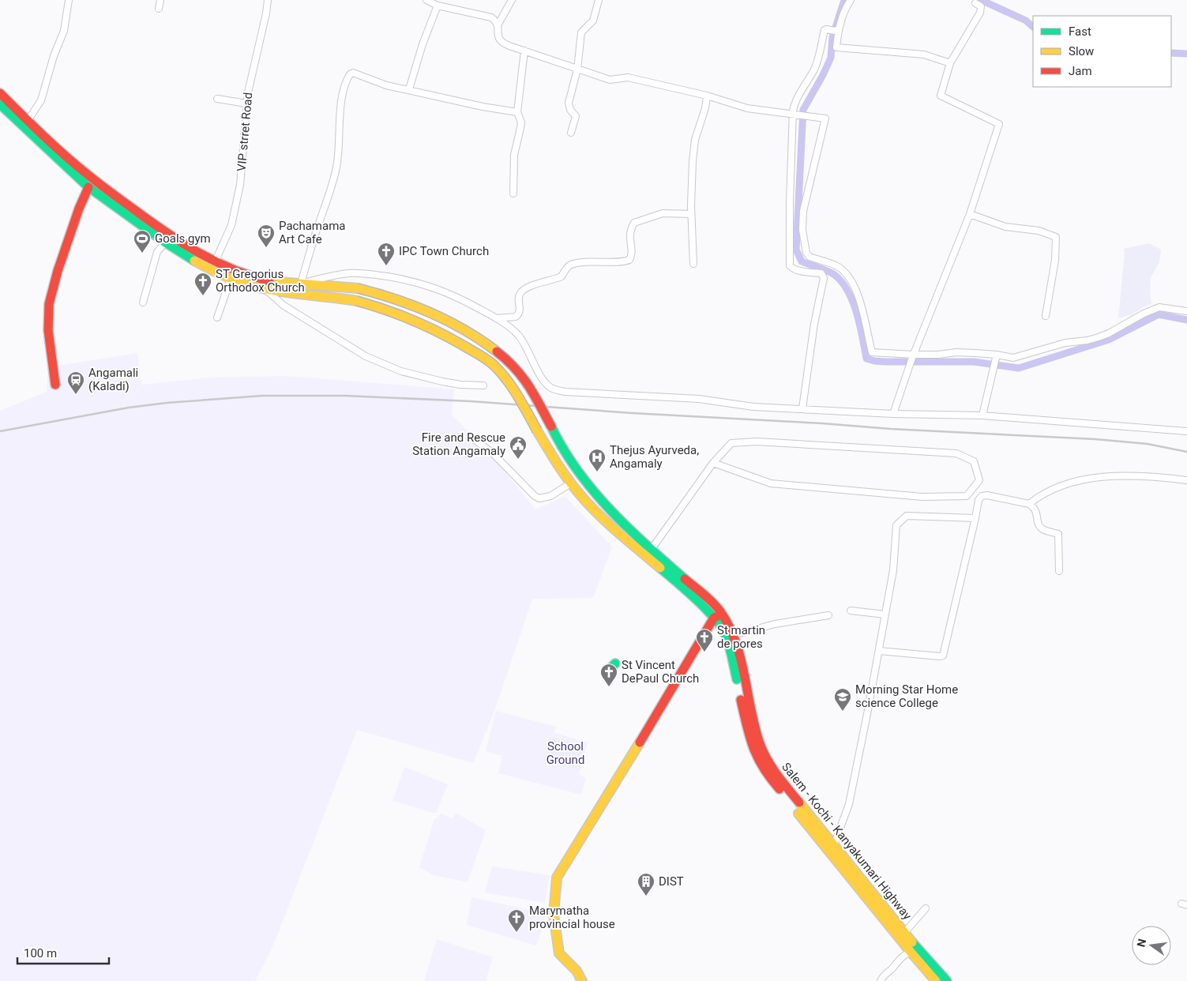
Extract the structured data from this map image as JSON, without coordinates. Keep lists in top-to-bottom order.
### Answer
{
  "streets": {
    "main road": ["Salem - Kochi - Kanyakumari Highway"],
    "street": ["VIP strret Road"]
  },
  "crossings": [
    ["VIP strret Road", "Salem - Kochi - Kanyakumari Highway"]
  ],
  "parks": ["School Ground"],
  "places": {
    "theatre": ["Pachamama Art Cafe"],
    "sports": ["Goals gym"],
    "church": [
      "IPC Town Church",
      "ST Gregorius Orthodox Church",
      "St martin de pores",
      "St Vincent DePaul Church",
      "Marymatha provincial house"
    ],
    "station": ["Angamali (Kaladi)"],
    "public building": ["Fire and Rescue Station Angamaly"],
    "hospital": ["Thejus Ayurveda, Angamaly"],
    "school or university": ["Morning Star Home science College"],
    "building": ["DIST"]
  },
  "legend": ["Fast", "Slow", "Jam"],
  "scale_bar": "100 m",
  "north": "left"
}
